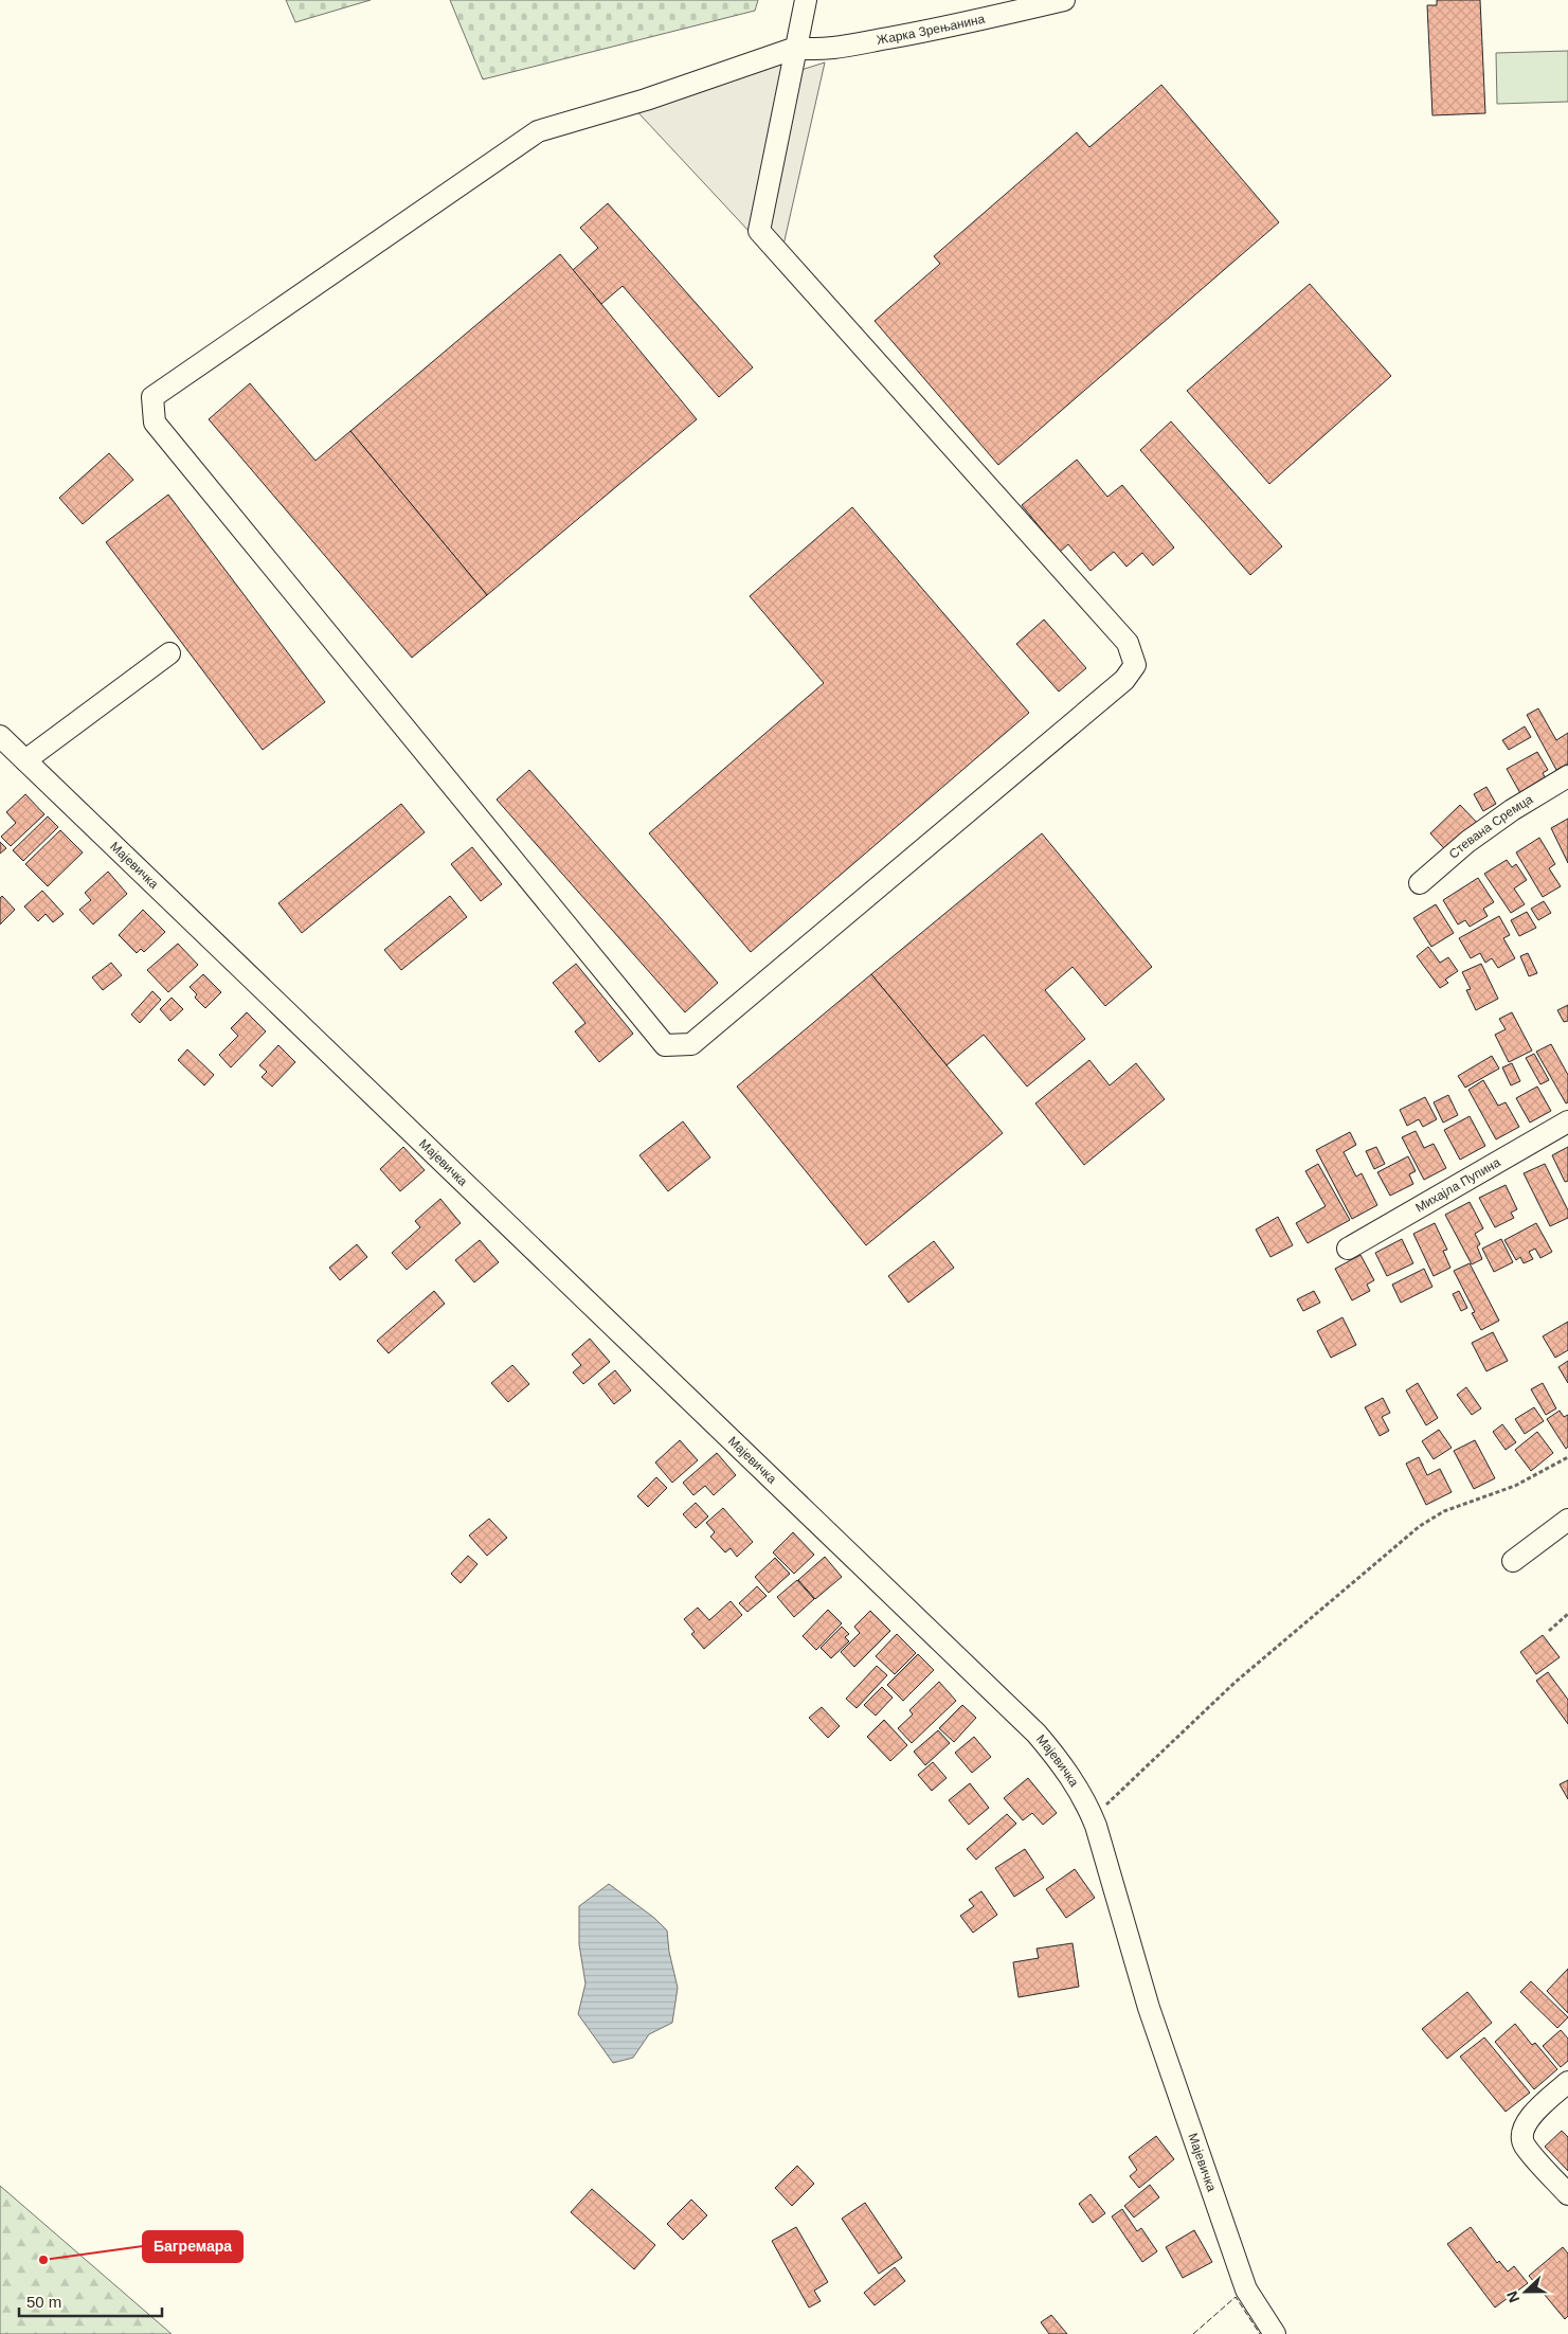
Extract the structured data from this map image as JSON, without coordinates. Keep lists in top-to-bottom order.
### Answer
{
  "streets": {
    "street": [
      "Жарка Зрењанина",
      "Стевана Сремца",
      "Мајевичка",
      "Михајла Пупина"
    ]
  },
  "places": ["Багремара"],
  "scale_bar": "50 m",
  "north": "left"
}
